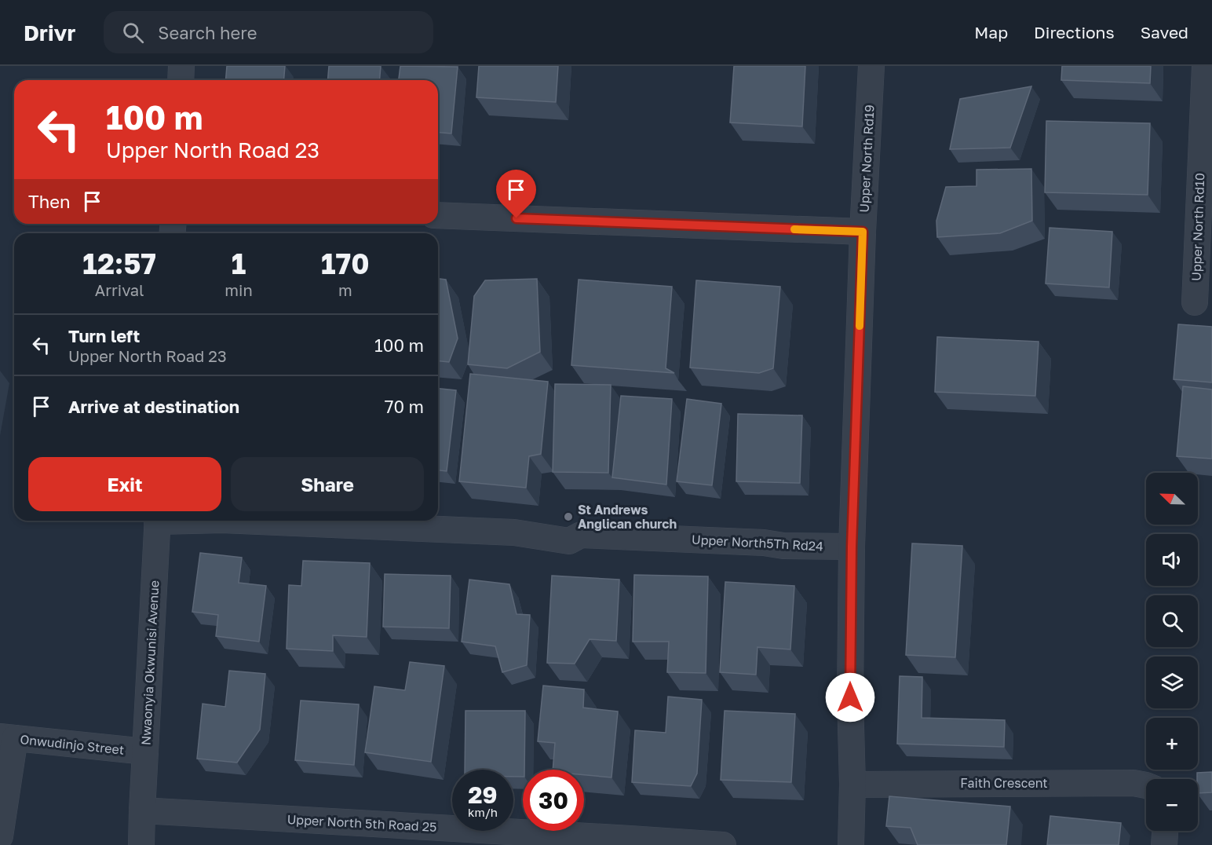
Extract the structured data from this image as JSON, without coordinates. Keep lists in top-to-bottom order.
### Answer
{
  "streets": {
    "street": [
      "Upper North Rd19",
      "Upper North Rd10",
      "Upper North5Th Rd24",
      "Nwaonyia Okwunisi Avenue",
      "Onwudinjo Street",
      "Faith Crescent",
      "Upper North 5th Road 25"
    ]
  },
  "crossings": [
    ["Upper North Rd19", "Upper North5Th Rd24"],
    ["Upper North Rd19", "Faith Crescent"],
    ["Nwaonyia Okwunisi Avenue", "Onwudinjo Street"],
    ["Nwaonyia Okwunisi Avenue", "Upper North 5th Road 25"]
  ],
  "places": ["St Andrews Anglican church"],
  "north": "top left",
  "page": {
    "header": "Drivr",
    "search": "Search here",
    "nav": ["Map", "Directions", "Saved"],
    "turn": ["100 m", "Upper North Road 23"],
    "then": "Then",
    "eta": [
      "12:57",
      "Arrival",
      "1",
      "min",
      "170",
      "m"
    ],
    "list": [
      {
        "name": "Turn left",
        "note": "Upper North Road 23",
        "value": "100 m"
      },
      {
        "name": "Arrive at destination",
        "value": "70 m"
      }
    ],
    "buttons": ["Exit", "Share"],
    "map_buttons": ["+", "−"],
    "speed": "29 km/h",
    "limit": "30"
  }
}
